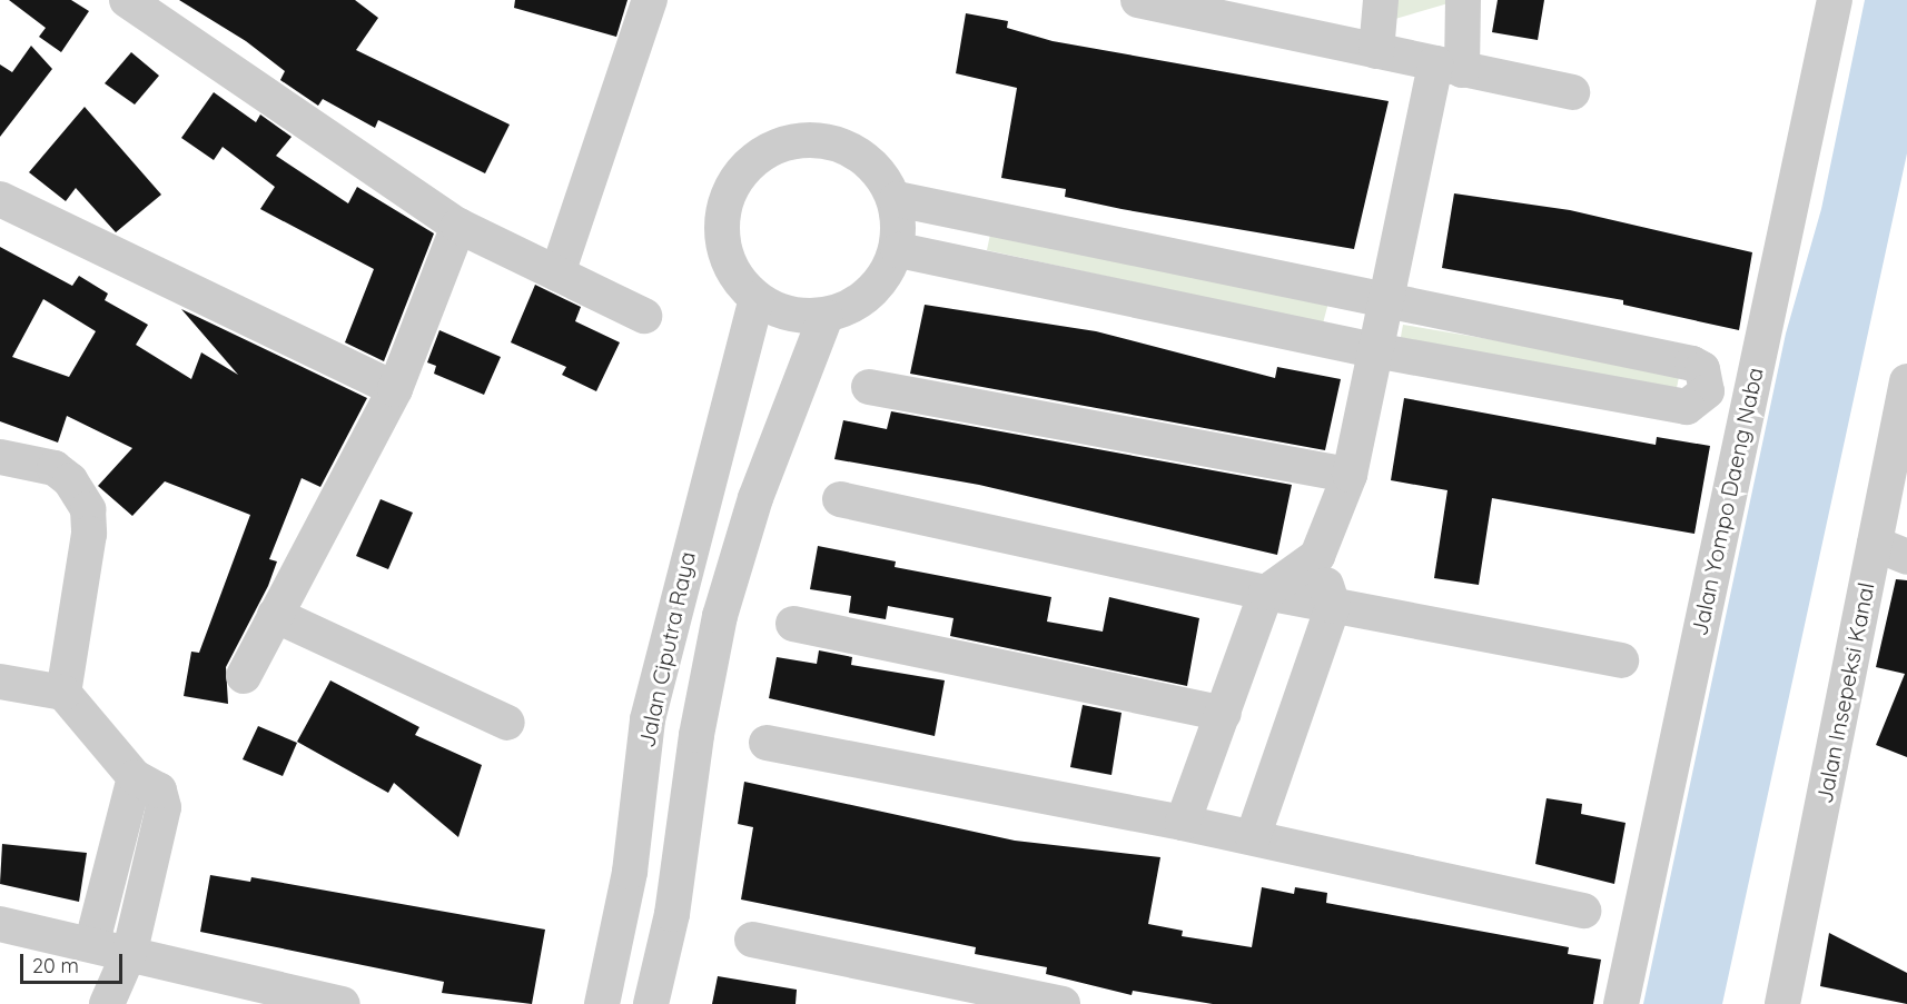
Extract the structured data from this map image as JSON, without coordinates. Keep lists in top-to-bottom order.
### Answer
{
  "streets": {
    "street": ["Jalan Yompo Daeng Naba", "Jalan Ciputra Raya", "Jalan Insepeksi Kanal"]
  },
  "scale_bar": "20 m"
}
